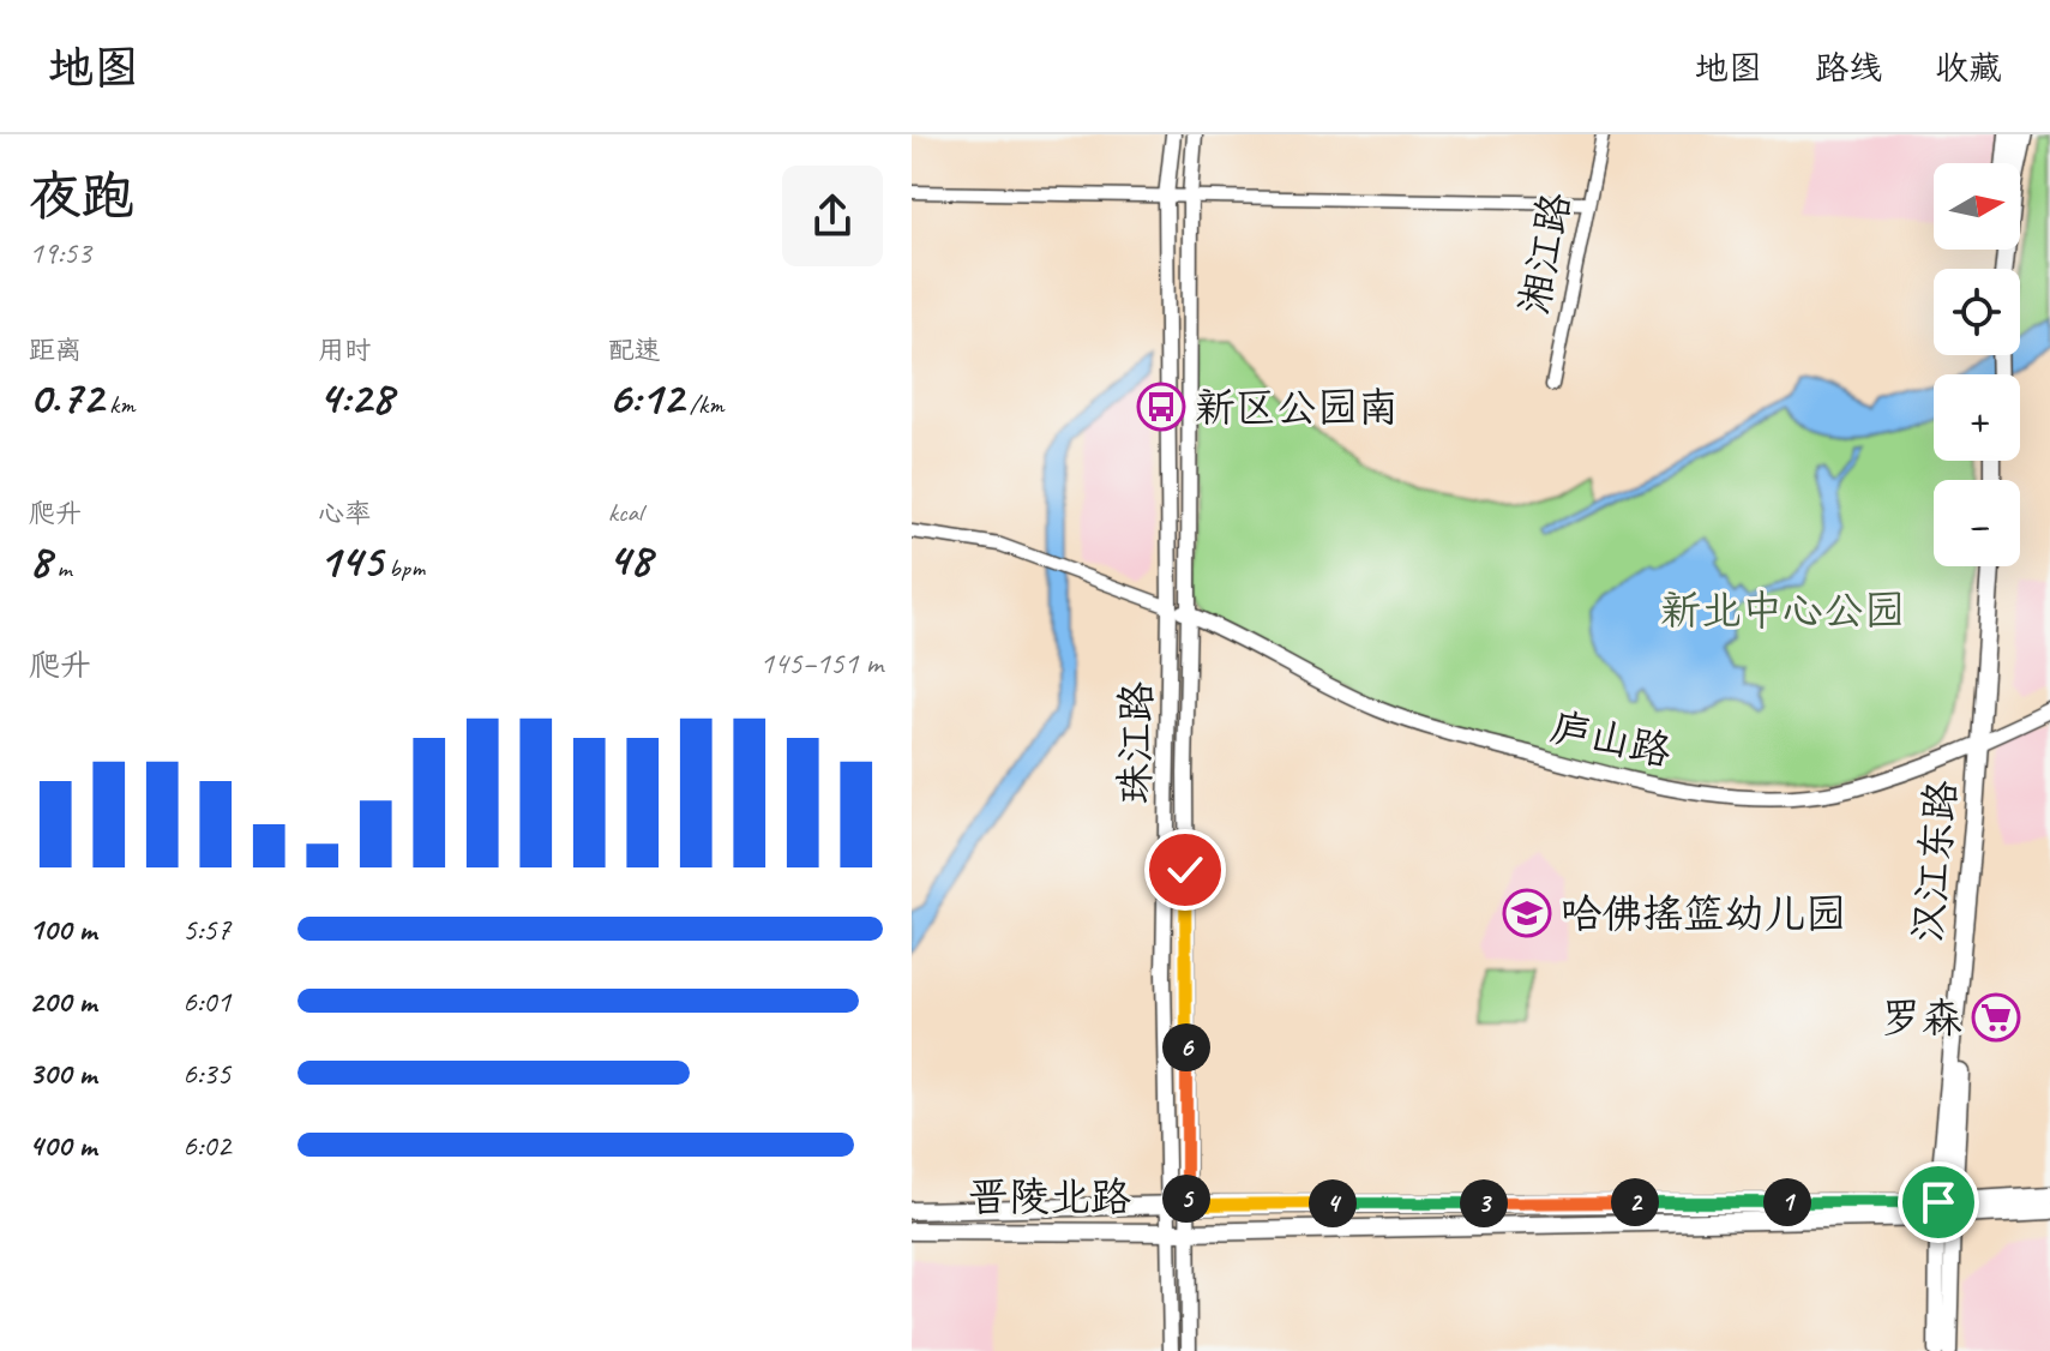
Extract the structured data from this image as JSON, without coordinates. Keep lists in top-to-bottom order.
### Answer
{
  "streets": {
    "main road": ["汉江东路", "晋陵北路"],
    "street": ["湘江路", "庐山路", "珠江路"]
  },
  "crossings": [
    ["庐山路", "珠江路"],
    ["庐山路", "汉江东路"],
    ["珠江路", "晋陵北路"],
    ["汉江东路", "晋陵北路"]
  ],
  "parks": ["新北中心公园"],
  "places": {
    "bus stop": ["新区公园南"],
    "school or university": ["哈佛摇篮幼儿园"],
    "supermarket": ["罗森"]
  },
  "north": "right",
  "page": {
    "header": "地图",
    "nav": ["地图", "路线", "收藏"],
    "heading": ["夜跑", "19:53"],
    "map_buttons": ["+", "−"],
    "stats": [
      ["距离", "0.72 km"],
      ["用时", "4:28"],
      ["配速", "6:12 /km"],
      ["爬升", "8 m"],
      ["心率", "145 bpm"],
      ["kcal", "48"]
    ],
    "chart": ["爬升", "145–151 m"],
    "list": [
      {
        "name": "100 m",
        "note": "5:57"
      },
      {
        "name": "200 m",
        "note": "6:01"
      },
      {
        "name": "300 m",
        "note": "6:35"
      },
      {
        "name": "400 m",
        "note": "6:02"
      }
    ],
    "pins": [
      "6",
      "5",
      "1",
      "2",
      "3",
      "4"
    ]
  }
}
